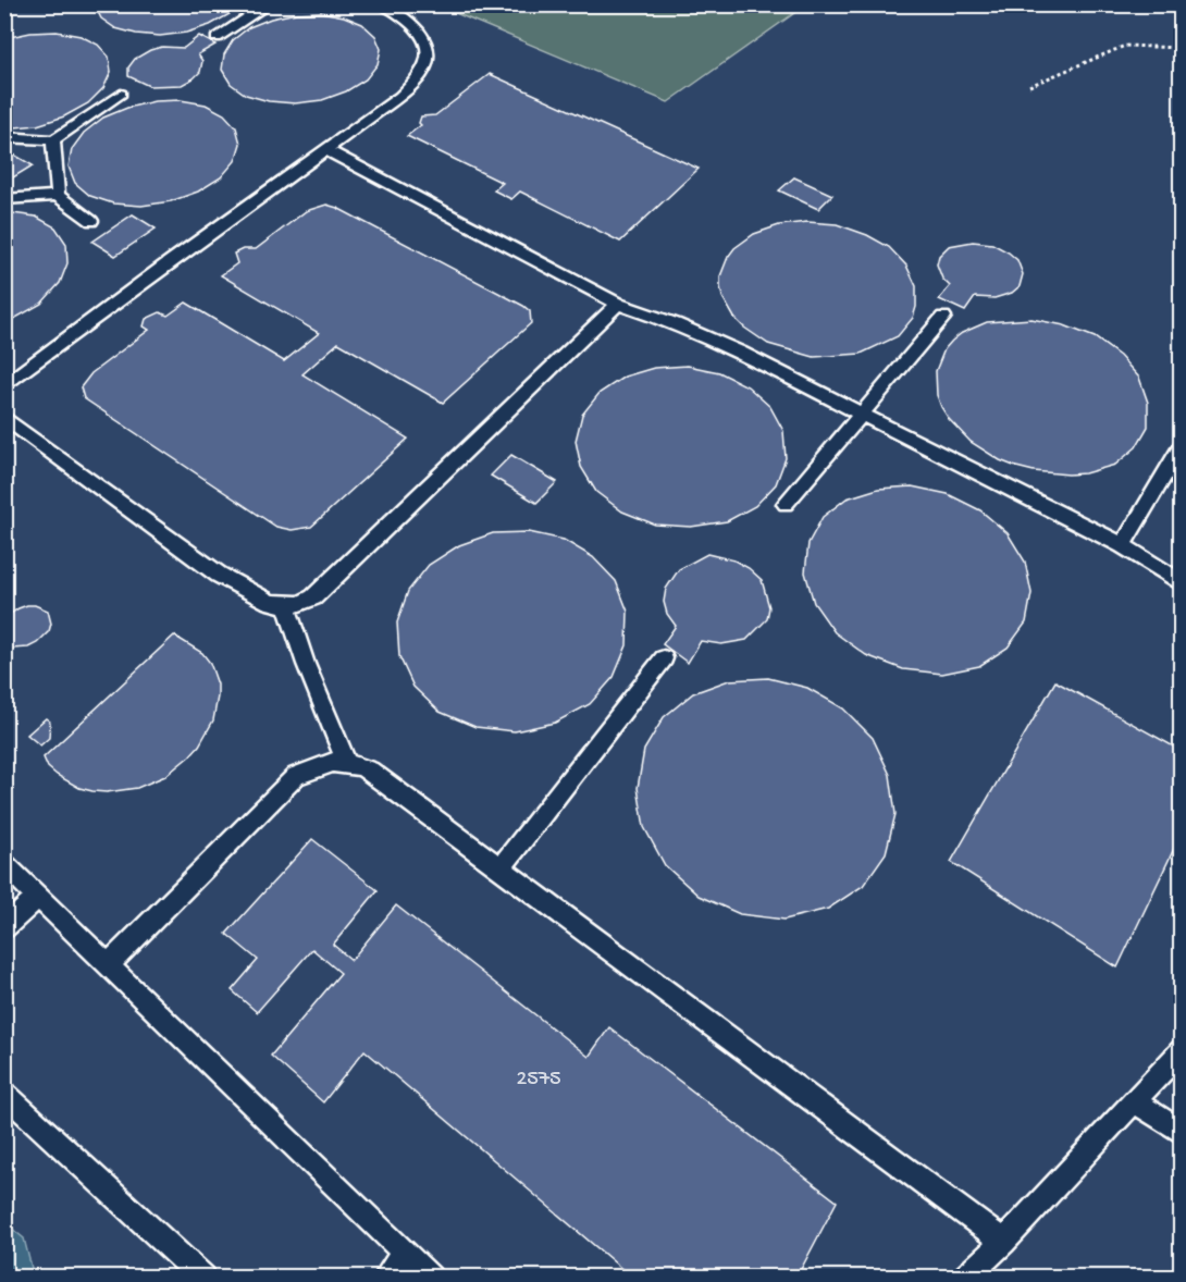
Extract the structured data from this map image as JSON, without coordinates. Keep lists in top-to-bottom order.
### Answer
{
  "house_numbers": ["2575"]
}
